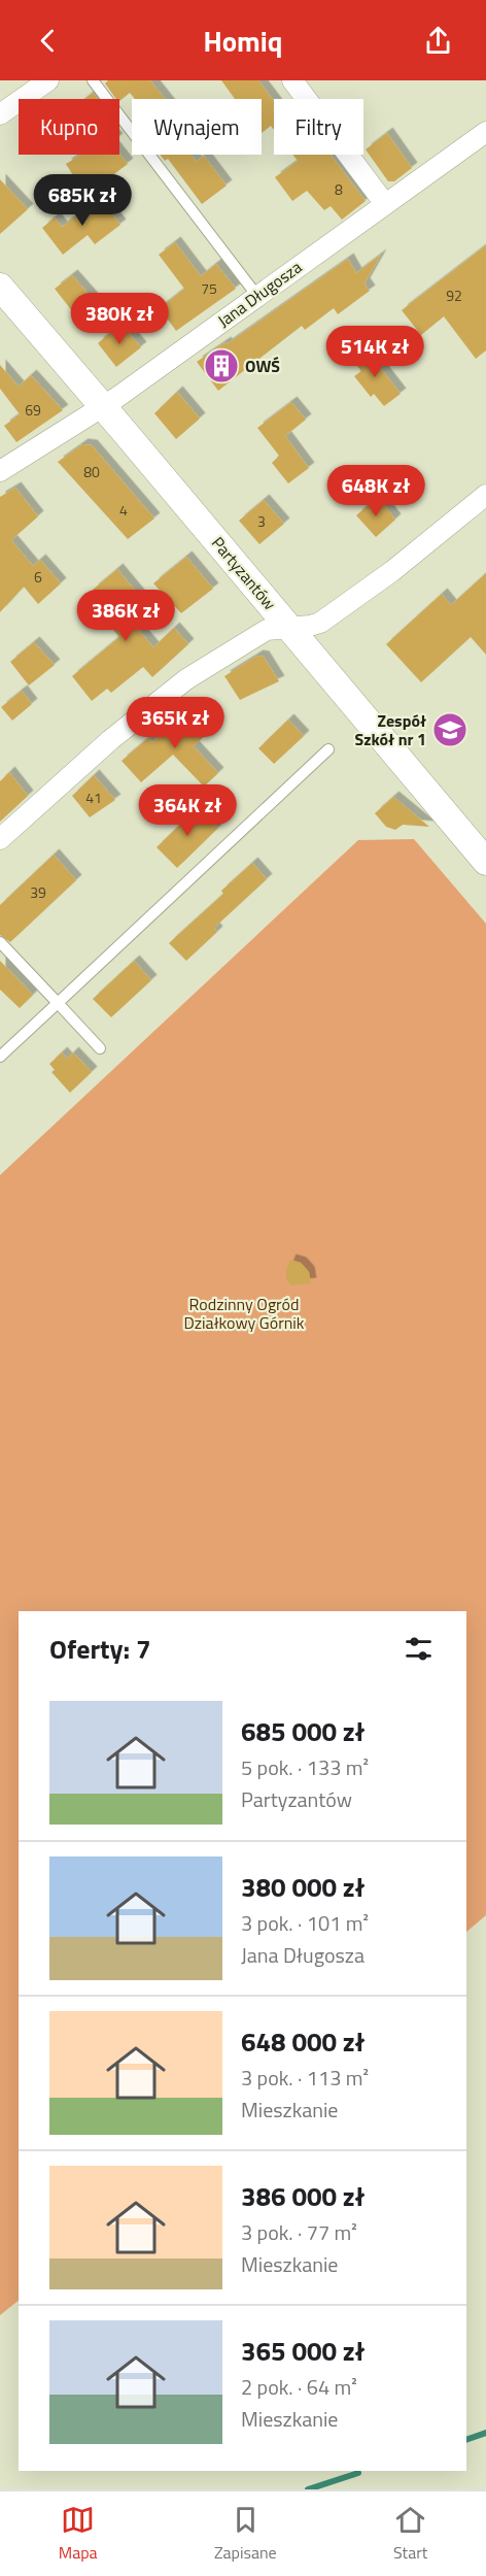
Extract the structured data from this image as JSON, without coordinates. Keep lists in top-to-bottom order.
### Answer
{
  "streets": {
    "street": ["Jana Długosza", "Partyzantów"]
  },
  "crossings": [
    ["Jana Długosza", "Partyzantów"]
  ],
  "parks": ["Rodzinny Ogród Działkowy Górnik"],
  "places": {
    "building": ["OWŚ"],
    "school or university": ["Zespół Szkół nr 1"]
  },
  "house_numbers": [
    "8",
    "75",
    "92",
    "69",
    "80",
    "4",
    "3",
    "6",
    "41",
    "39"
  ],
  "page": {
    "header": "Homiq",
    "chip": ["Kupno", "Wynajem", "Filtry"],
    "price": [
      "685K zł",
      "380K zł",
      "514K zł",
      "648K zł",
      "386K zł",
      "365K zł",
      "364K zł"
    ],
    "heading": "Oferty: 7",
    "list": [
      {
        "name": "685 000 zł",
        "note": "5 pok. · 133 m² · Partyzantów"
      },
      {
        "name": "380 000 zł",
        "note": "3 pok. · 101 m² · Jana Długosza"
      },
      {
        "name": "648 000 zł",
        "note": "3 pok. · 113 m² · Mieszkanie"
      },
      {
        "name": "386 000 zł",
        "note": "3 pok. · 77 m² · Mieszkanie"
      },
      {
        "name": "365 000 zł",
        "note": "2 pok. · 64 m² · Mieszkanie"
      }
    ],
    "tabs": ["Mapa", "Zapisane", "Start"]
  }
}
